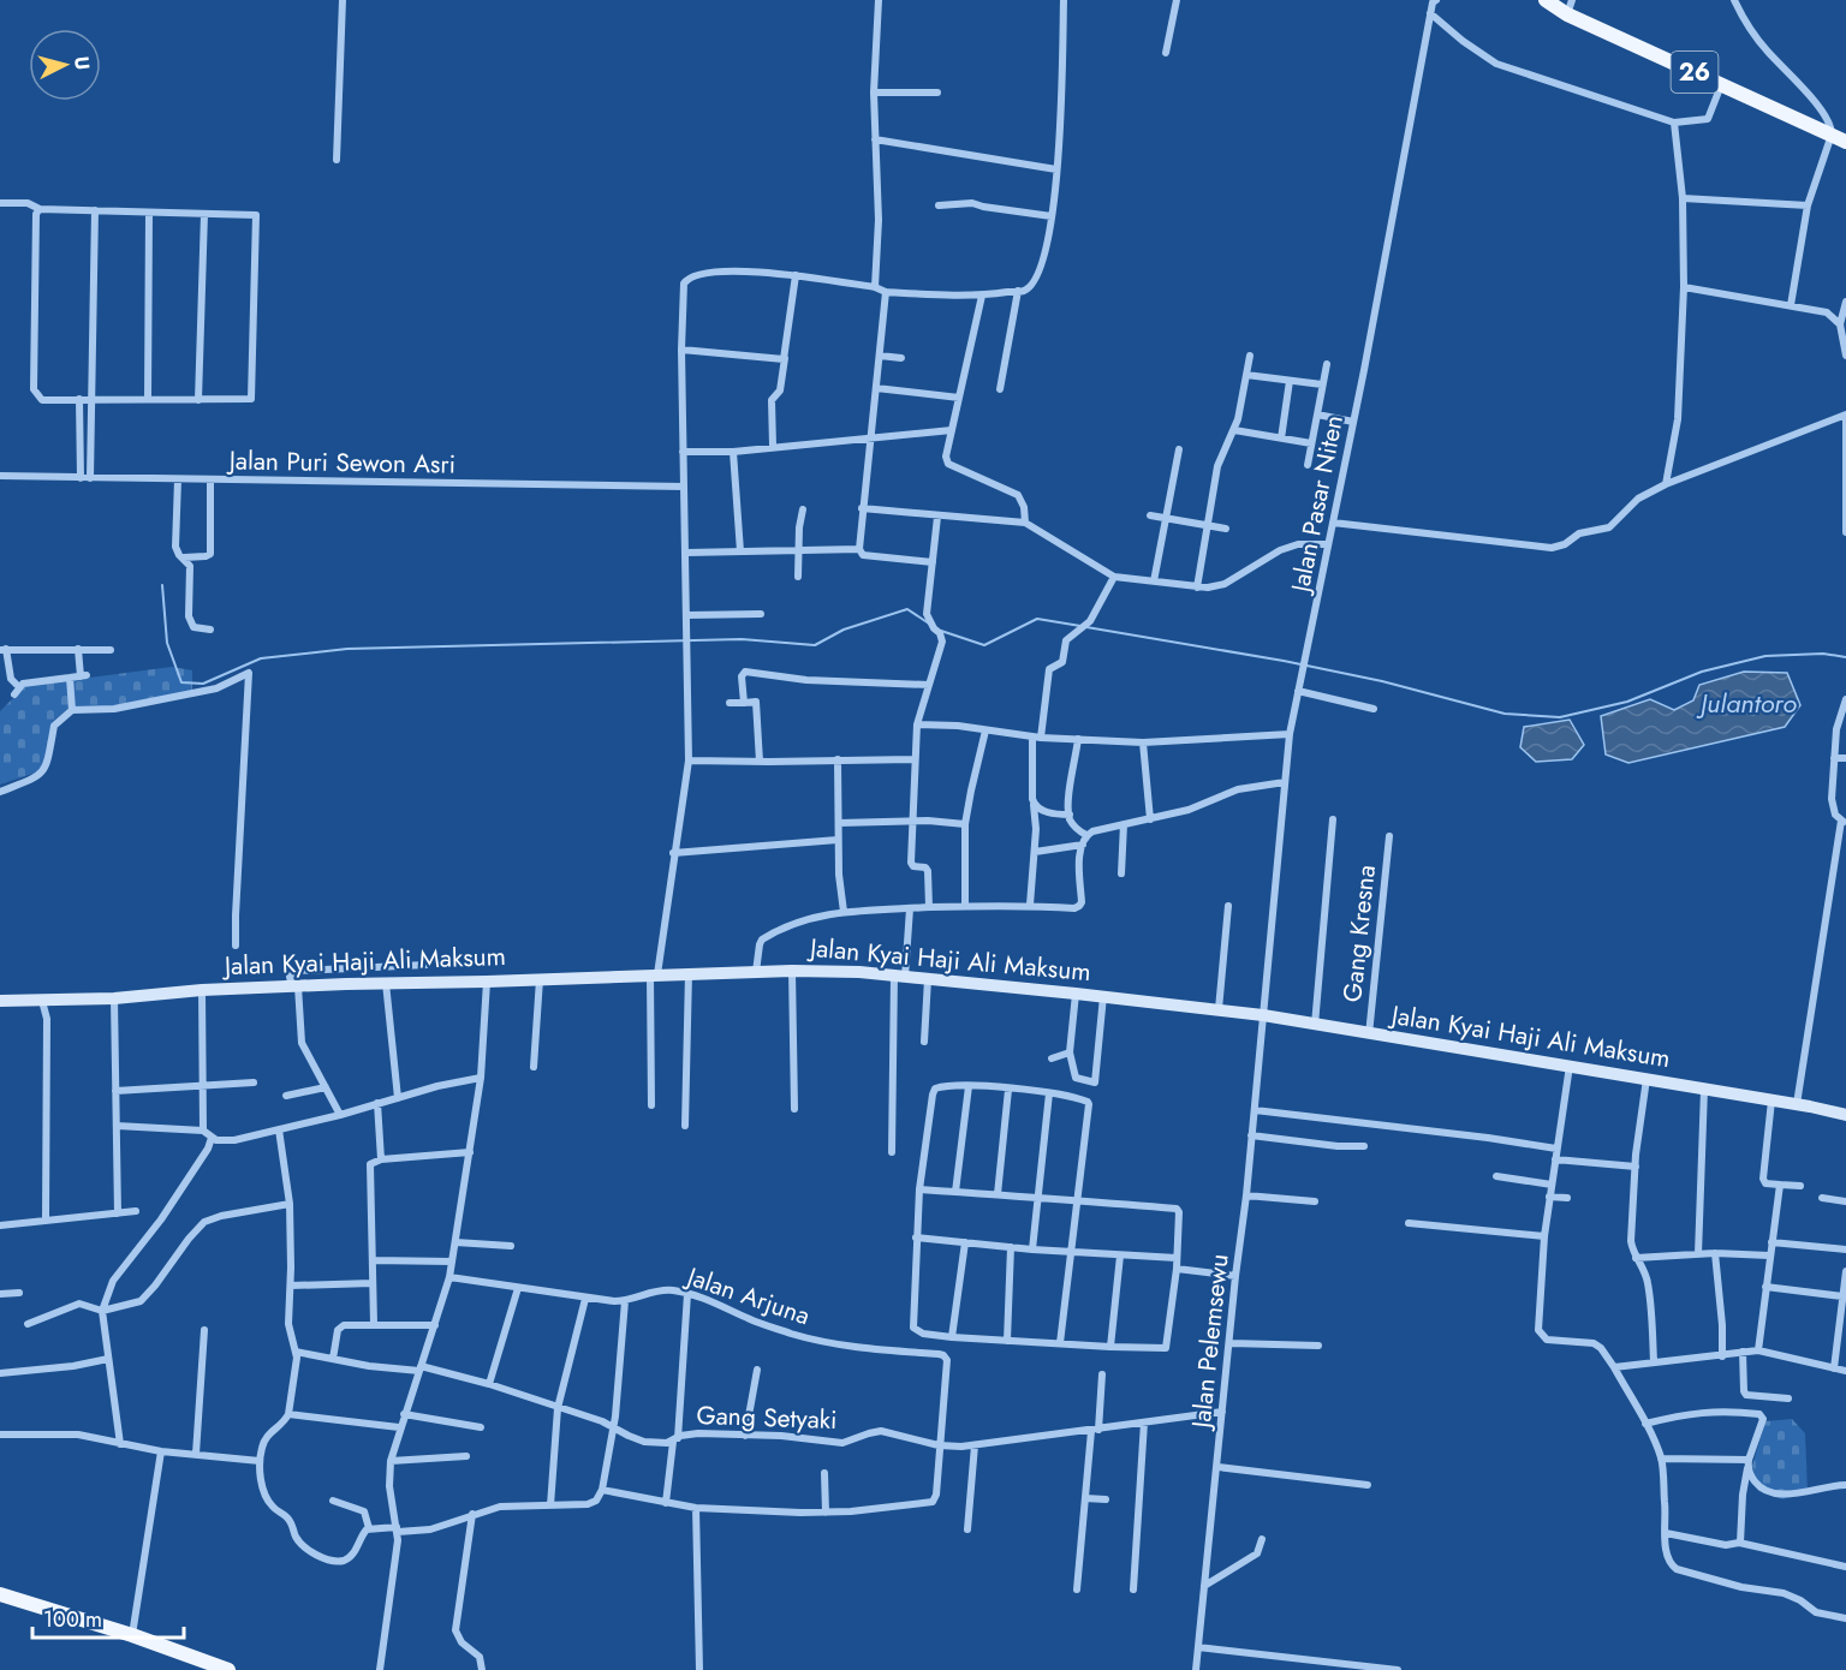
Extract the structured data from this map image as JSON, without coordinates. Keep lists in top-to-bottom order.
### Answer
{
  "streets": {
    "main road": ["26"],
    "street": [
      "Jalan Puri Sewon Asri",
      "Jalan Pasar Niten",
      "Gang Kresna",
      "Jalan Kyai Haji Ali Maksum",
      "Jalan Arjuna",
      "Jalan Pelemsewu",
      "Gang Setyaki"
    ]
  },
  "crossings": [
    ["Jalan Pasar Niten", "Jalan Kyai Haji Ali Maksum"],
    ["Jalan Pasar Niten", "Jalan Pelemsewu"],
    ["Gang Kresna", "Jalan Kyai Haji Ali Maksum"],
    ["Jalan Kyai Haji Ali Maksum", "Jalan Pelemsewu"],
    ["Jalan Arjuna", "Gang Setyaki"],
    ["Jalan Pelemsewu", "Gang Setyaki"]
  ],
  "water": ["Julantoro"],
  "scale_bar": "100 m",
  "north": "right"
}
